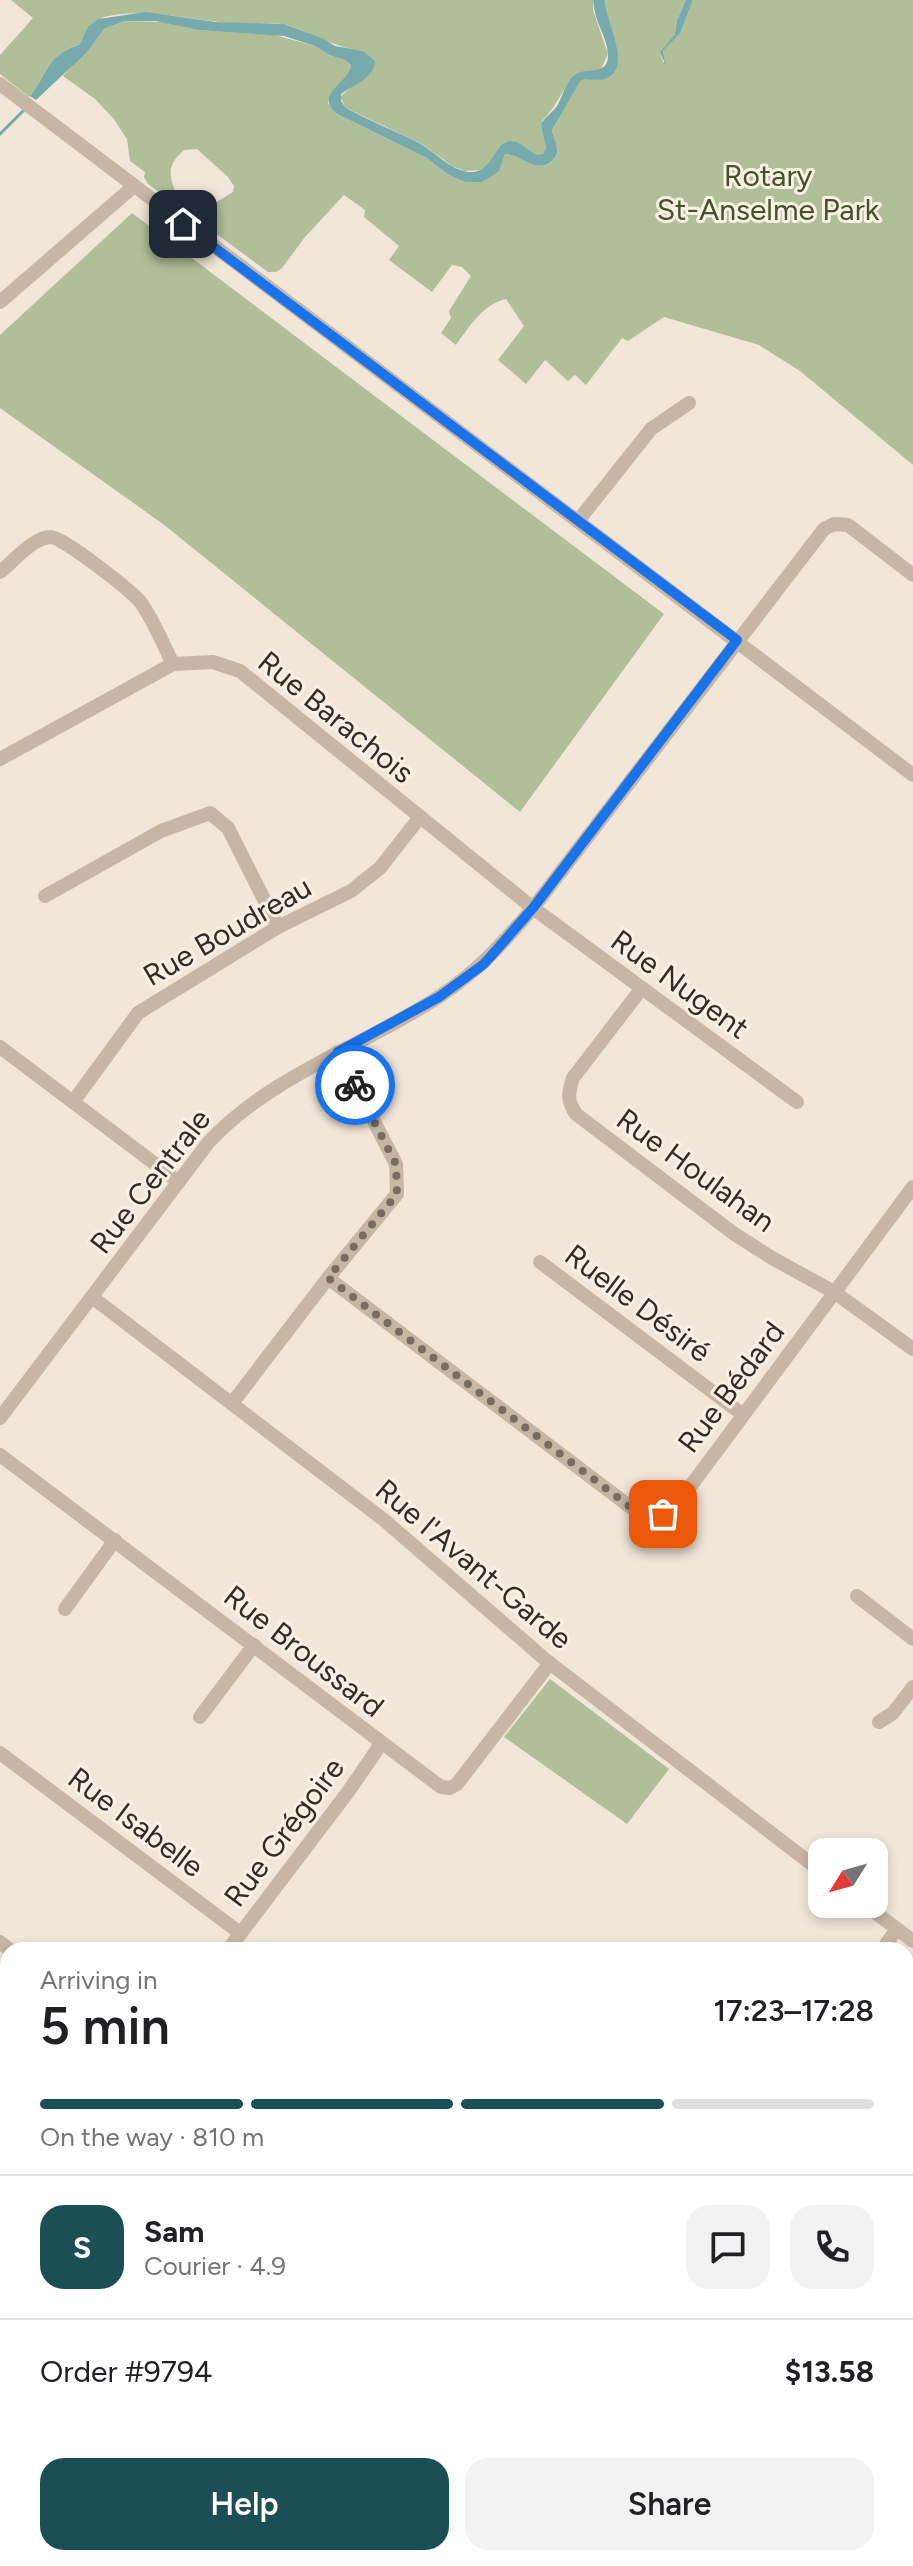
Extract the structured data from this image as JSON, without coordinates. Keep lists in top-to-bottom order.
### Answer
{
  "streets": {
    "street": [
      "Rue Barachois",
      "Rue Boudreau",
      "Rue Nugent",
      "Rue Houlahan",
      "Rue Centrale",
      "Ruelle Désiré",
      "Rue Bédard",
      "Rue l'Avant-Garde",
      "Rue Broussard",
      "Rue Isabelle",
      "Rue Grégoire"
    ]
  },
  "crossings": [
    ["Rue Barachois", "Rue Boudreau"],
    ["Rue Barachois", "Rue Nugent"],
    ["Rue Barachois", "Rue Centrale"],
    ["Rue Nugent", "Rue Houlahan"],
    ["Rue Nugent", "Rue Centrale"],
    ["Rue Houlahan", "Rue Bédard"],
    ["Rue Centrale", "Rue l'Avant-Garde"],
    ["Ruelle Désiré", "Rue Bédard"],
    ["Rue l'Avant-Garde", "Rue Broussard"],
    ["Rue Broussard", "Rue Grégoire"],
    ["Rue Isabelle", "Rue Grégoire"]
  ],
  "parks": ["Rotary St-Anselme Park"],
  "north": "bottom left",
  "page": {
    "heading": ["5 min", "Arriving in", "17:23–17:28"],
    "panel": [
      "Sam",
      "Courier · 4.9",
      "Order #9794",
      "$13.58"
    ],
    "bar": "On the way · 810 m",
    "round": "S",
    "buttons": ["Help", "Share"]
  }
}
